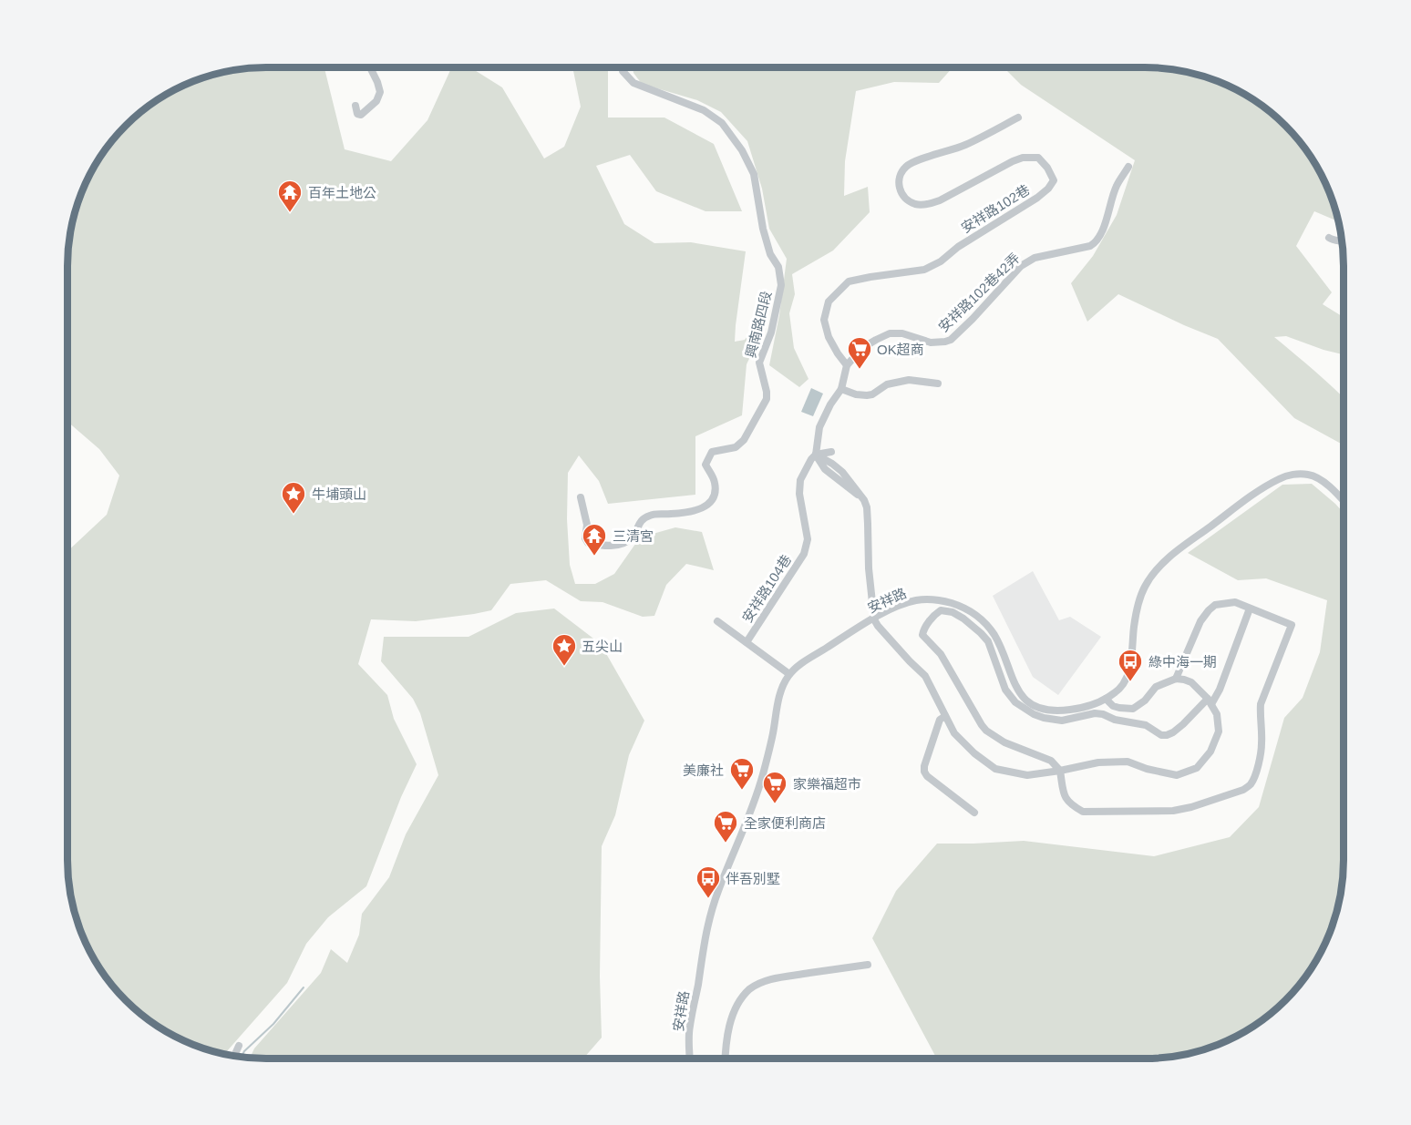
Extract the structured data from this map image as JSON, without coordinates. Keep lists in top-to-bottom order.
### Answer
{
  "streets": {
    "street": [
      "安祥路102巷",
      "安祥路102巷42弄",
      "興南路四段",
      "安祥路104巷",
      "安祥路"
    ]
  },
  "crossings": [
    ["安祥路102巷", "安祥路102巷42弄"],
    ["安祥路104巷", "安祥路"]
  ],
  "places": {
    "temple": ["百年土地公", "三清宮"],
    "supermarket": [
      "OK超商",
      "美廉社",
      "家樂福超市",
      "全家便利商店"
    ],
    "place": ["牛埔頭山", "五尖山"],
    "bus stop": ["綠中海一期", "伴吾別墅"]
  }
}
